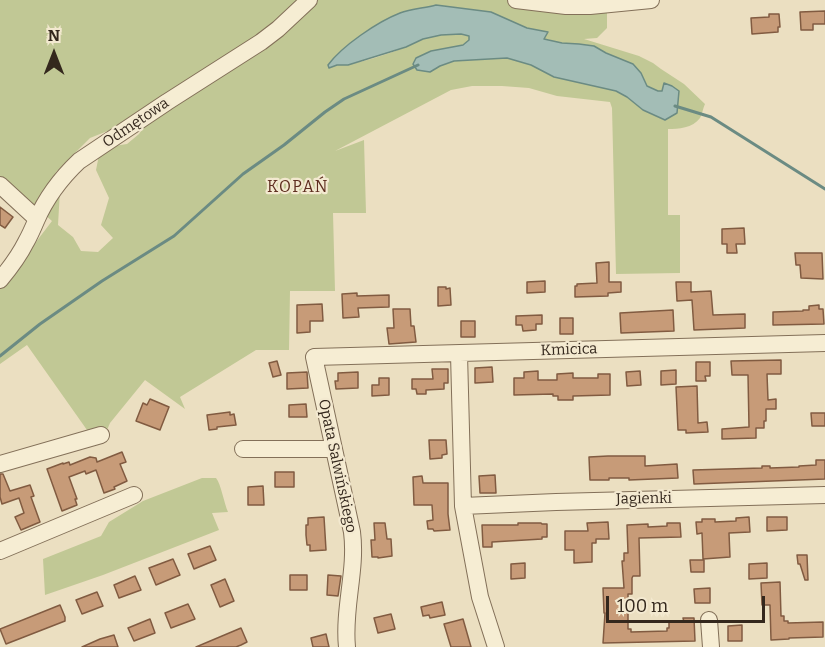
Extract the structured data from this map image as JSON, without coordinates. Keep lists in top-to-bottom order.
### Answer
{
  "streets": {
    "street": [
      "Odmętowa",
      "Kmicica",
      "Opata Salwińskiego",
      "Jagienki"
    ]
  },
  "crossings": [
    ["Kmicica", "Opata Salwińskiego"]
  ],
  "districts": ["KOPAŃ"],
  "scale_bar": "100 m",
  "north": "top"
}
